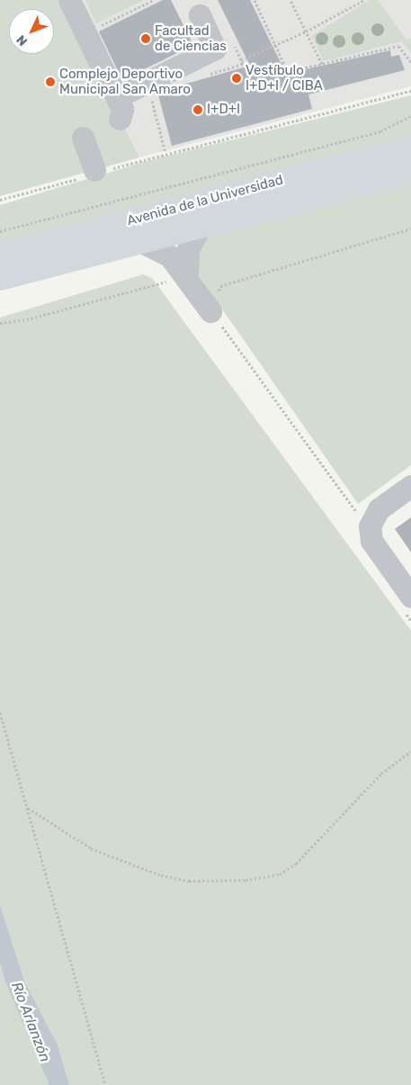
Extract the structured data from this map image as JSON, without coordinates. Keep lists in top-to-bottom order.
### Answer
{
  "streets": {
    "main road": ["Avenida de la Universidad"]
  },
  "water": ["Río Arlanzón"],
  "places": [
    "Facultad de Ciencias",
    "Vestíbulo I+D+I / CIBA",
    "Complejo Deportivo Municipal San Amaro",
    "I+D+I"
  ],
  "north": "bottom left"
}
